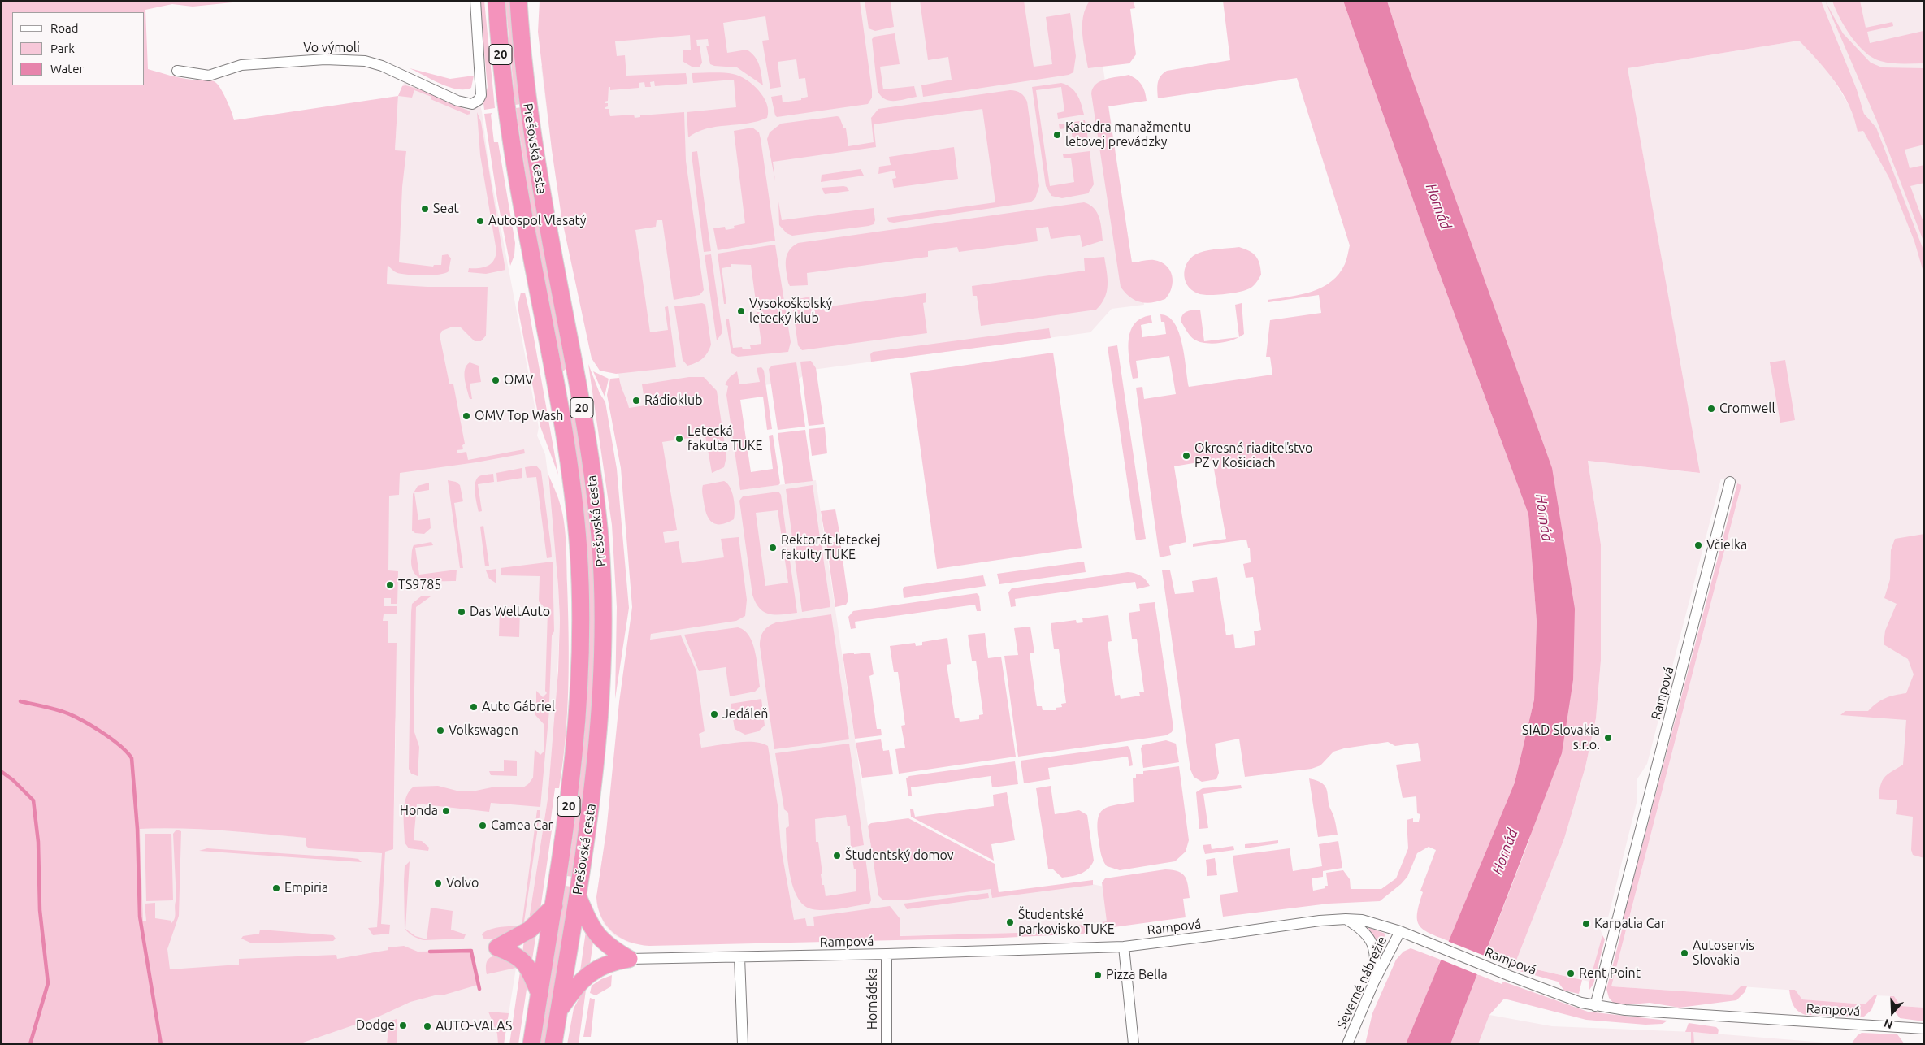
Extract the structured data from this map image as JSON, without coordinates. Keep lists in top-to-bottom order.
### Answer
{
  "streets": {
    "highway": ["20", "Prešovská cesta"],
    "street": [
      "Vo výmoli",
      "Rampová",
      "Severné nábrežie",
      "Hornádska"
    ]
  },
  "crossings": [
    ["Rampová", "Severné nábrežie"],
    ["Rampová", "Hornádska"]
  ],
  "water": ["Hornád"],
  "places": [
    "Katedra manažmentu letovej prevádzky",
    "Seat",
    "Autospol Vlasatý",
    "Vysokoškolský letecký klub",
    "OMV",
    "Rádioklub",
    "Cromwell",
    "OMV Top Wash",
    "Letecká fakulta TUKE",
    "Okresné riaditeľstvo PZ v Košiciach",
    "Včielka",
    "Rektorát leteckej fakulty TUKE",
    "TS9785",
    "Das WeltAuto",
    "Auto Gábriel",
    "Jedáleň",
    "Volkswagen",
    "SIAD Slovakia s.r.o.",
    "Honda",
    "Camea Car",
    "Študentský domov",
    "Volvo",
    "Empiria",
    "Študentské parkovisko TUKE",
    "Karpatia Car",
    "Autoservis Slovakia",
    "Rent Point",
    "Pizza Bella",
    "Dodge",
    "AUTO-VALAS"
  ],
  "legend": ["Road", "Park", "Water"],
  "north": "bottom"
}
